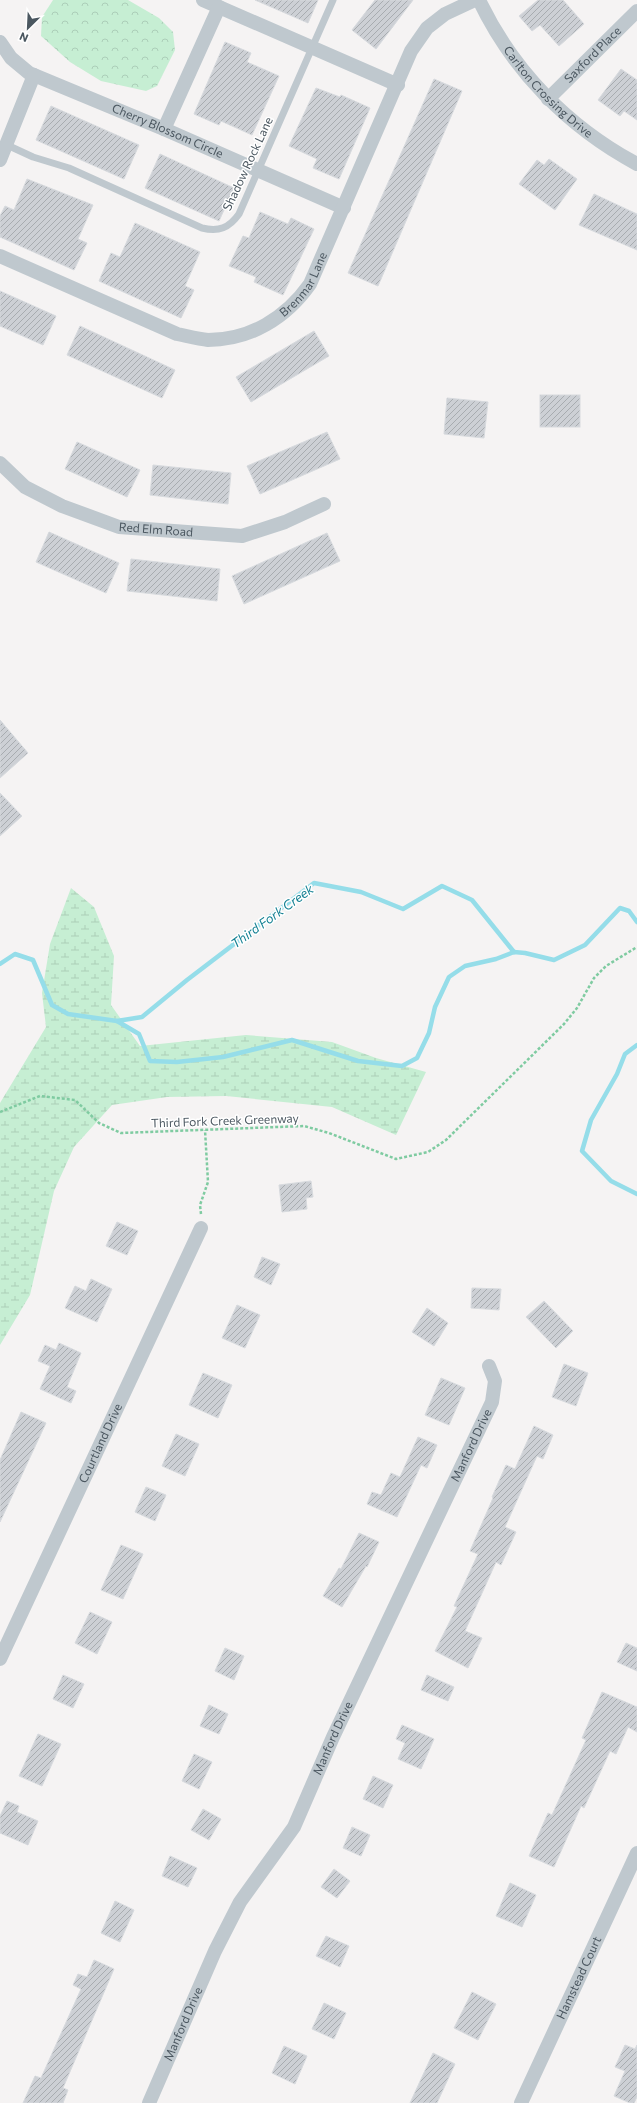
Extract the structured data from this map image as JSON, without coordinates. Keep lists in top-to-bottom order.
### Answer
{
  "streets": {
    "street": [
      "Saxford Place",
      "Carlton Crossing Drive",
      "Cherry Blossom Circle",
      "Brenmar Lane",
      "Red Elm Road",
      "Courtland Drive",
      "Manford Drive",
      "Hamstead Court"
    ],
    "lane": ["Shadow Rock Lane"],
    "path": ["Third Fork Creek Greenway"]
  },
  "crossings": [
    ["Saxford Place", "Carlton Crossing Drive"],
    ["Cherry Blossom Circle", "Shadow Rock Lane"],
    ["Cherry Blossom Circle", "Brenmar Lane"]
  ],
  "water": ["Third Fork Creek"],
  "north": "bottom left"
}
